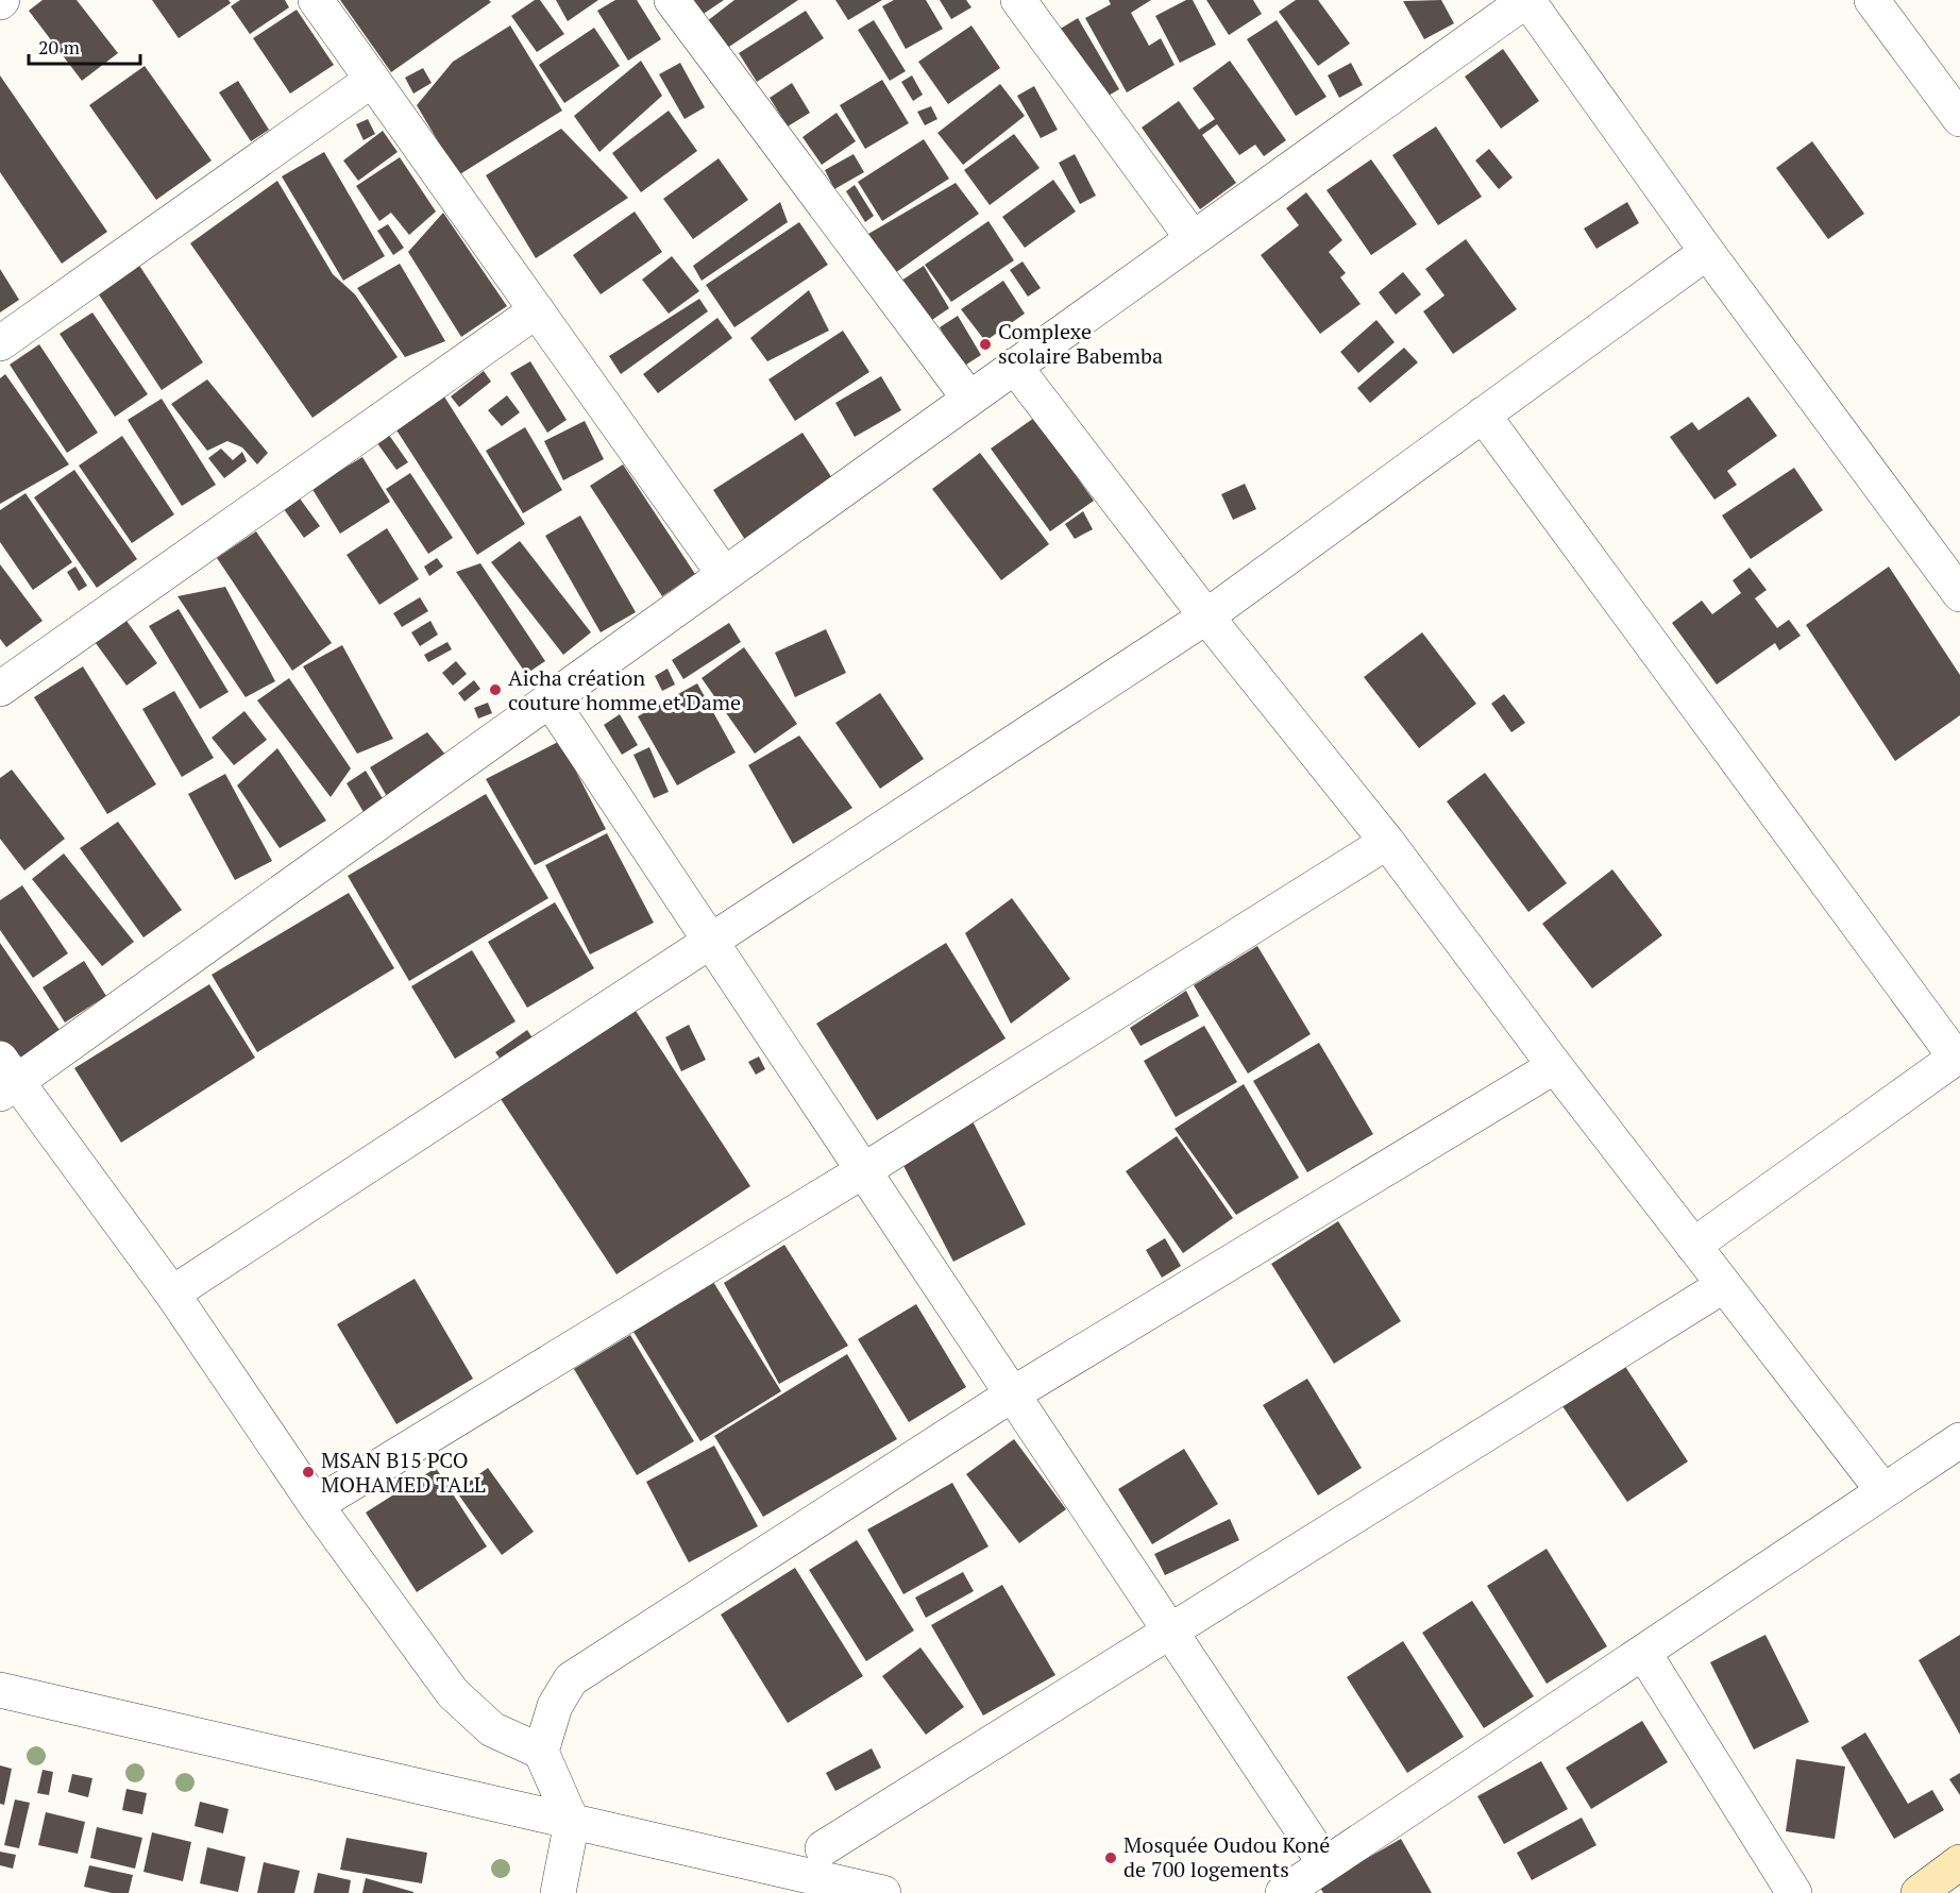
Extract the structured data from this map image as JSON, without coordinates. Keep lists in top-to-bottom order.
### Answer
{
  "places": [
    "Complexe scolaire Babemba",
    "Aicha création couture homme et Dame",
    "MSAN B15 PCO MOHAMED TALL",
    "Mosquée Oudou Koné de 700 logements"
  ],
  "scale_bar": "20 m"
}
